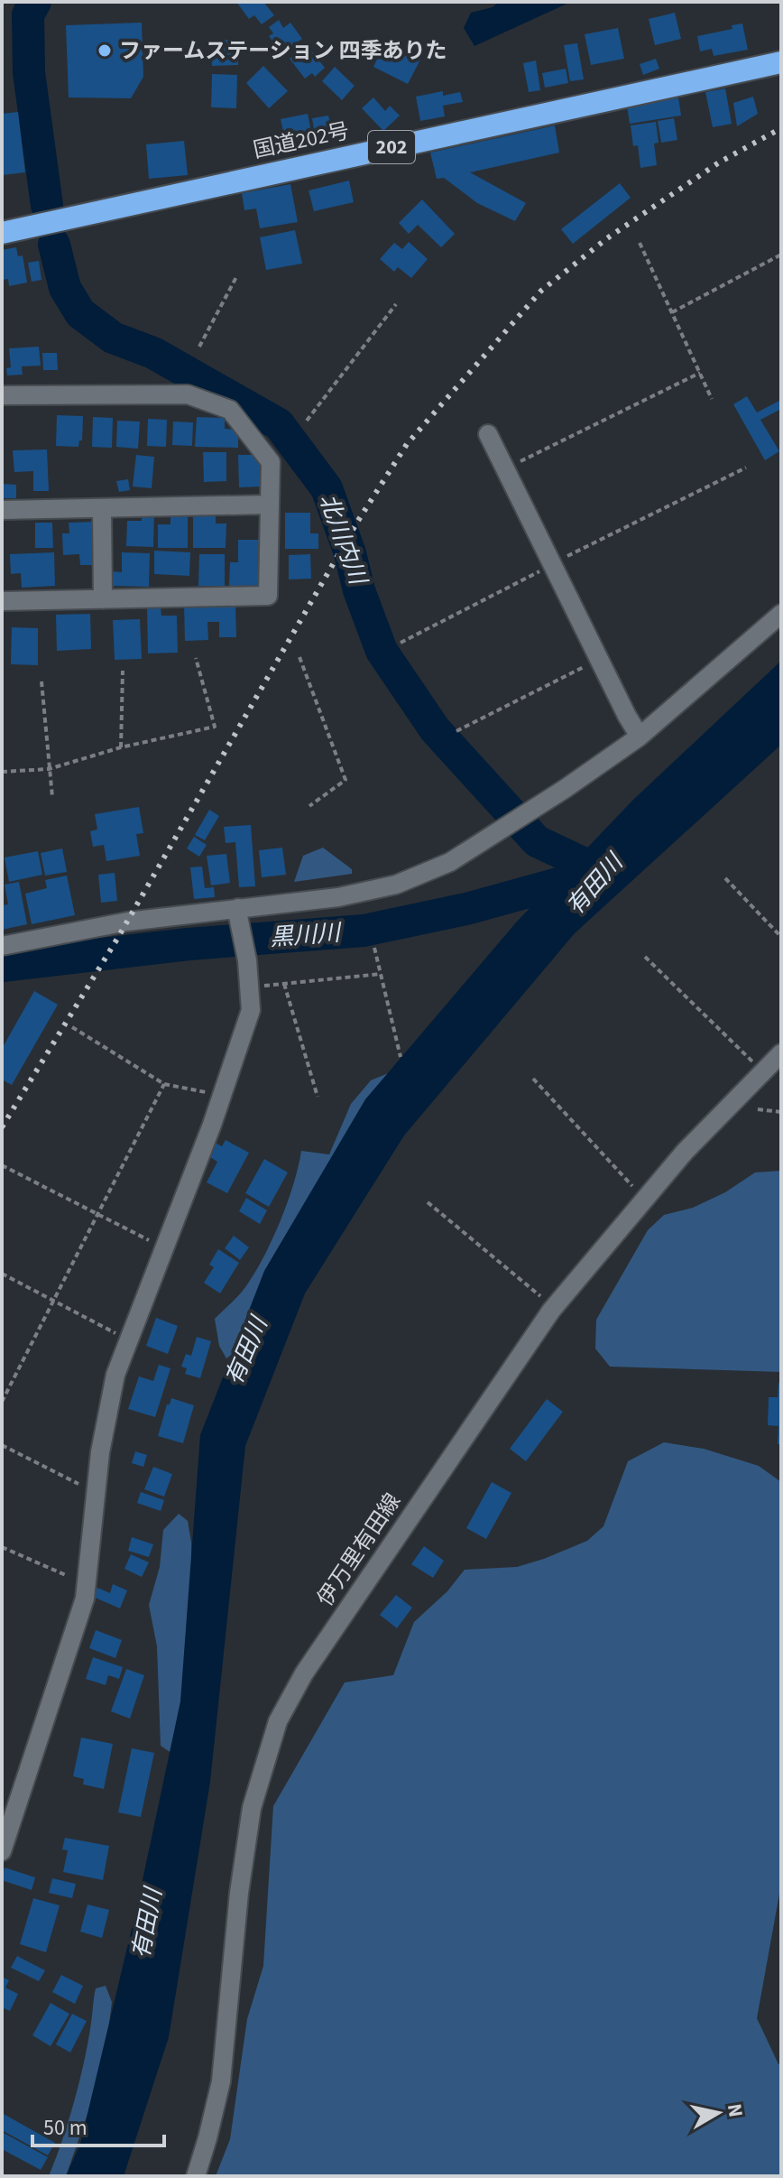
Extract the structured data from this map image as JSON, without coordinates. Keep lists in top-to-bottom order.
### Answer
{
  "streets": {
    "highway": ["国道202号", "202"],
    "street": ["伊万里有田線"]
  },
  "water": ["北川内川", "有田川", "黒川川"],
  "places": ["ファームステーション 四季ありた"],
  "scale_bar": "50 m",
  "north": "right"
}
